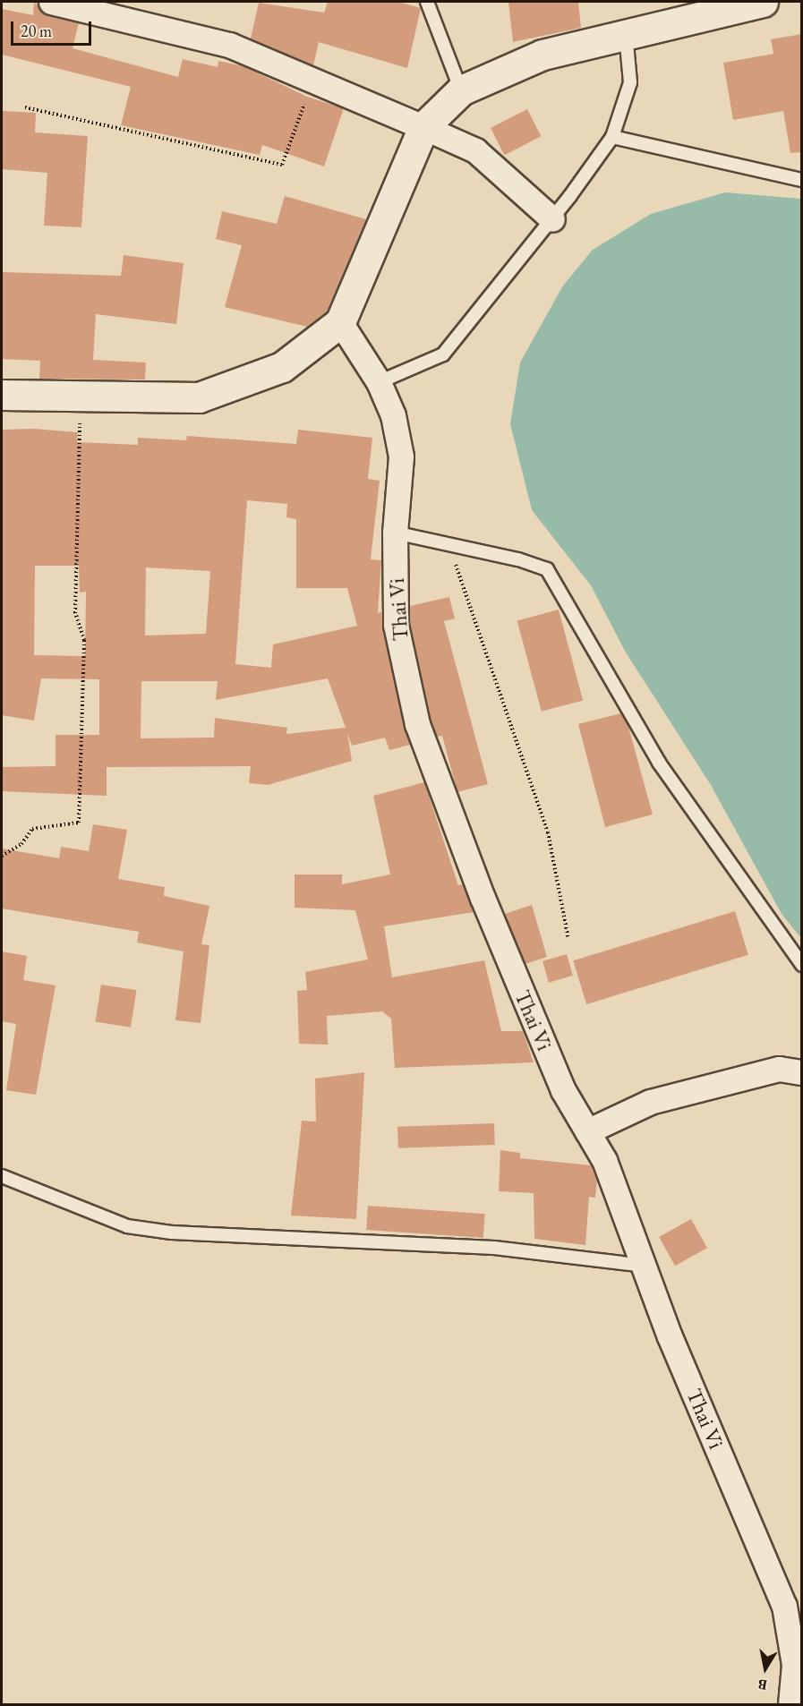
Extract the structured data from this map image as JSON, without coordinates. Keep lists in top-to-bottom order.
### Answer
{
  "streets": {
    "street": ["Thai Vi"]
  },
  "scale_bar": "20 m",
  "north": "bottom"
}
